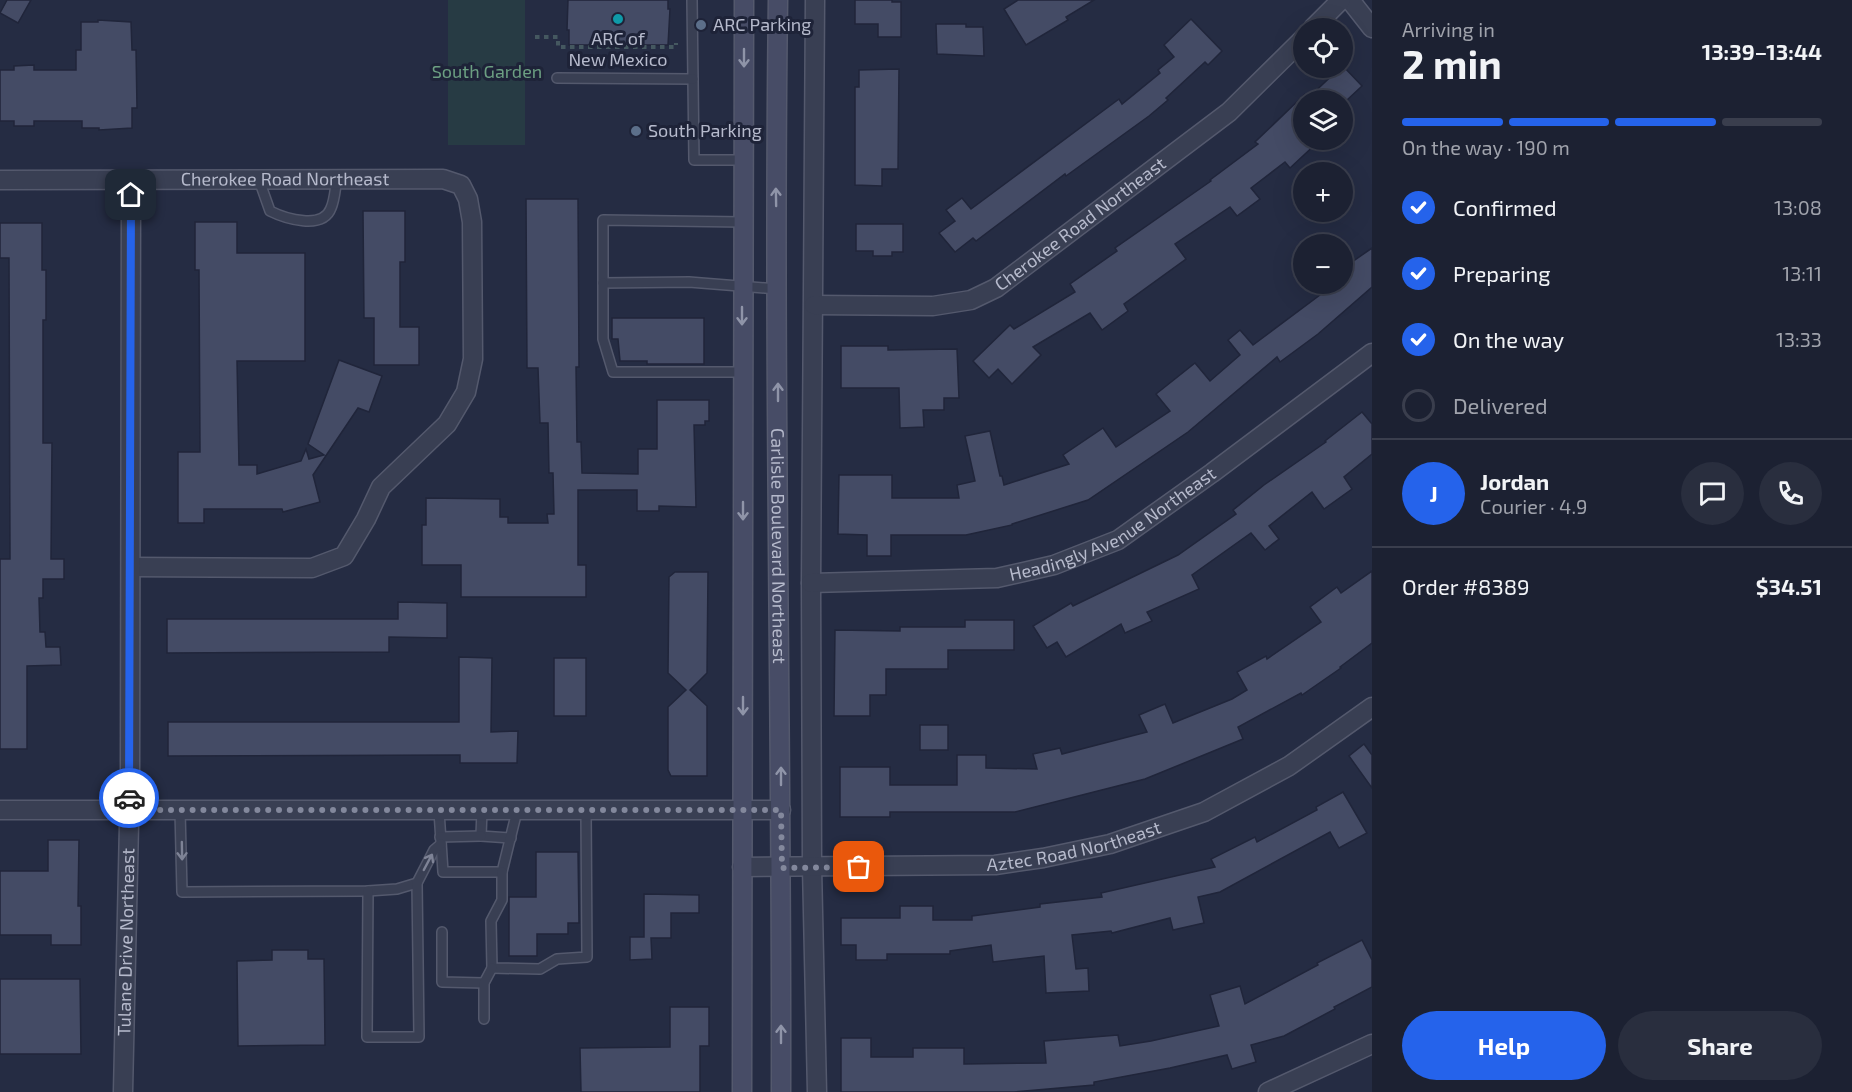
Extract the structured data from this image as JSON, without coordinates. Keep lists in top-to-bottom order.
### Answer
{
  "streets": {
    "main road": ["Carlisle Boulevard Northeast"],
    "street": [
      "Cherokee Road Northeast",
      "Headingly Avenue Northeast",
      "Aztec Road Northeast",
      "Tulane Drive Northeast"
    ]
  },
  "crossings": [
    ["Cherokee Road Northeast", "Tulane Drive Northeast"],
    ["Carlisle Boulevard Northeast", "Aztec Road Northeast"]
  ],
  "parks": ["South Garden"],
  "places": ["ARC of New Mexico", "ARC Parking", "South Parking"],
  "page": {
    "heading": ["2 min", "Arriving in", "13:39–13:44"],
    "panel": [
      "Jordan",
      "Courier · 4.9",
      "Order #8389",
      "$34.51"
    ],
    "map_buttons": ["+", "−"],
    "bar": "On the way · 190 m",
    "list": [
      ["Confirmed", "13:08"],
      ["Preparing", "13:11"],
      ["On the way", "13:33"],
      "Delivered"
    ],
    "round": "J",
    "buttons": ["Help", "Share"]
  }
}
